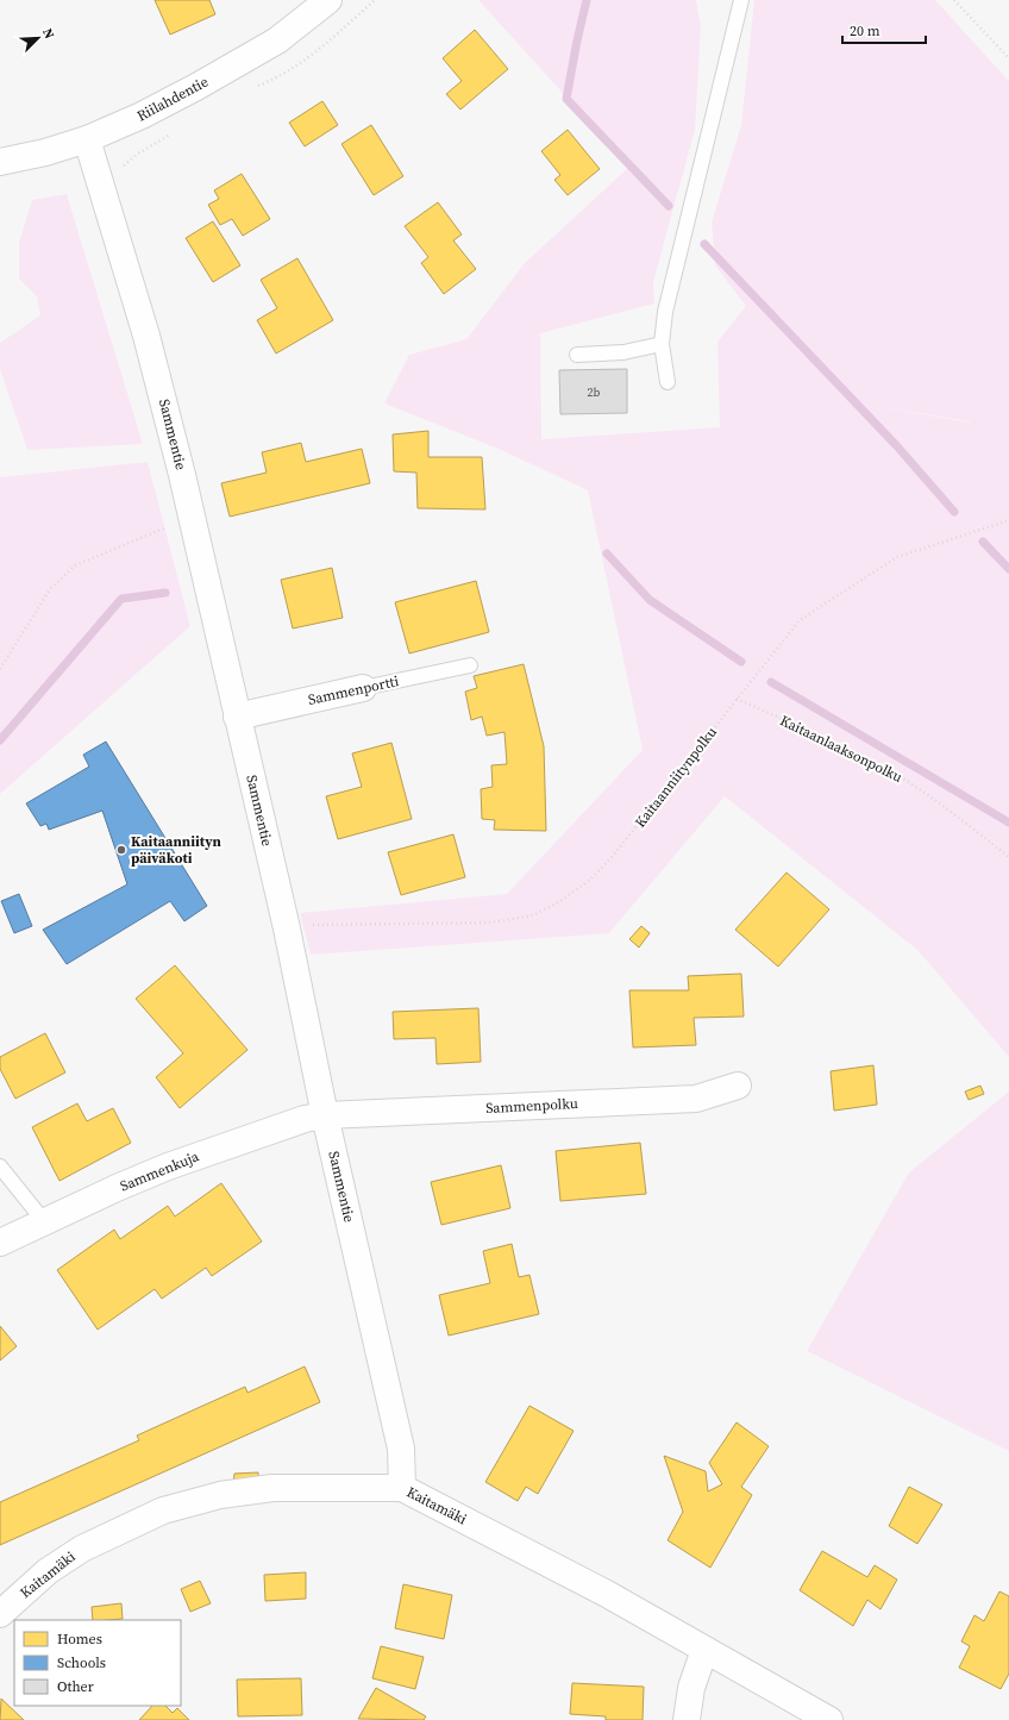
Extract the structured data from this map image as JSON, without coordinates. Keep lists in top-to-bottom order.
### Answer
{
  "streets": {
    "street": [
      "Riilahdentie",
      "Sammentie",
      "Sammenportti",
      "Sammenpolku",
      "Sammenkuja",
      "Kaitamäki"
    ],
    "path": ["Kaitaanlaaksonpolku", "Kaitaanniitynpolku"]
  },
  "crossings": [
    ["Riilahdentie", "Sammentie"],
    ["Sammentie", "Sammenportti"],
    ["Sammentie", "Sammenpolku"],
    ["Sammentie", "Sammenkuja"],
    ["Sammentie", "Kaitamäki"],
    ["Kaitaanlaaksonpolku", "Kaitaanniitynpolku"],
    ["Sammenpolku", "Sammenkuja"]
  ],
  "places": ["Kaitaanniityn päiväkoti"],
  "house_numbers": ["2b"],
  "legend": ["Homes", "Schools", "Other"],
  "scale_bar": "20 m",
  "north": "top right"
}
